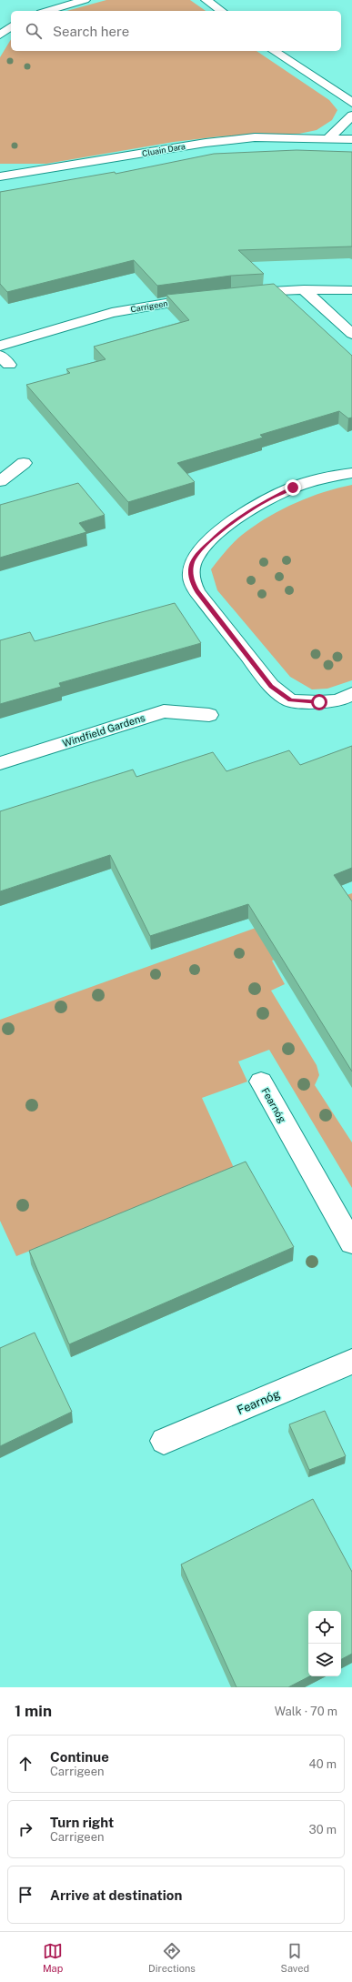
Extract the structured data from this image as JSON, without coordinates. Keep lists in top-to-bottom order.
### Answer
{
  "streets": {
    "street": [
      "Cluain Dara",
      "Carrigeen",
      "Windfield Gardens",
      "Fearnóg"
    ]
  },
  "page": {
    "search": "Search here",
    "heading": ["1 min", "Walk · 70 m"],
    "list": [
      ["Continue", "Carrigeen", "40 m"],
      ["Turn right", "Carrigeen", "30 m"],
      "Arrive at destination"
    ],
    "nav": ["Map", "Directions", "Saved"]
  }
}
